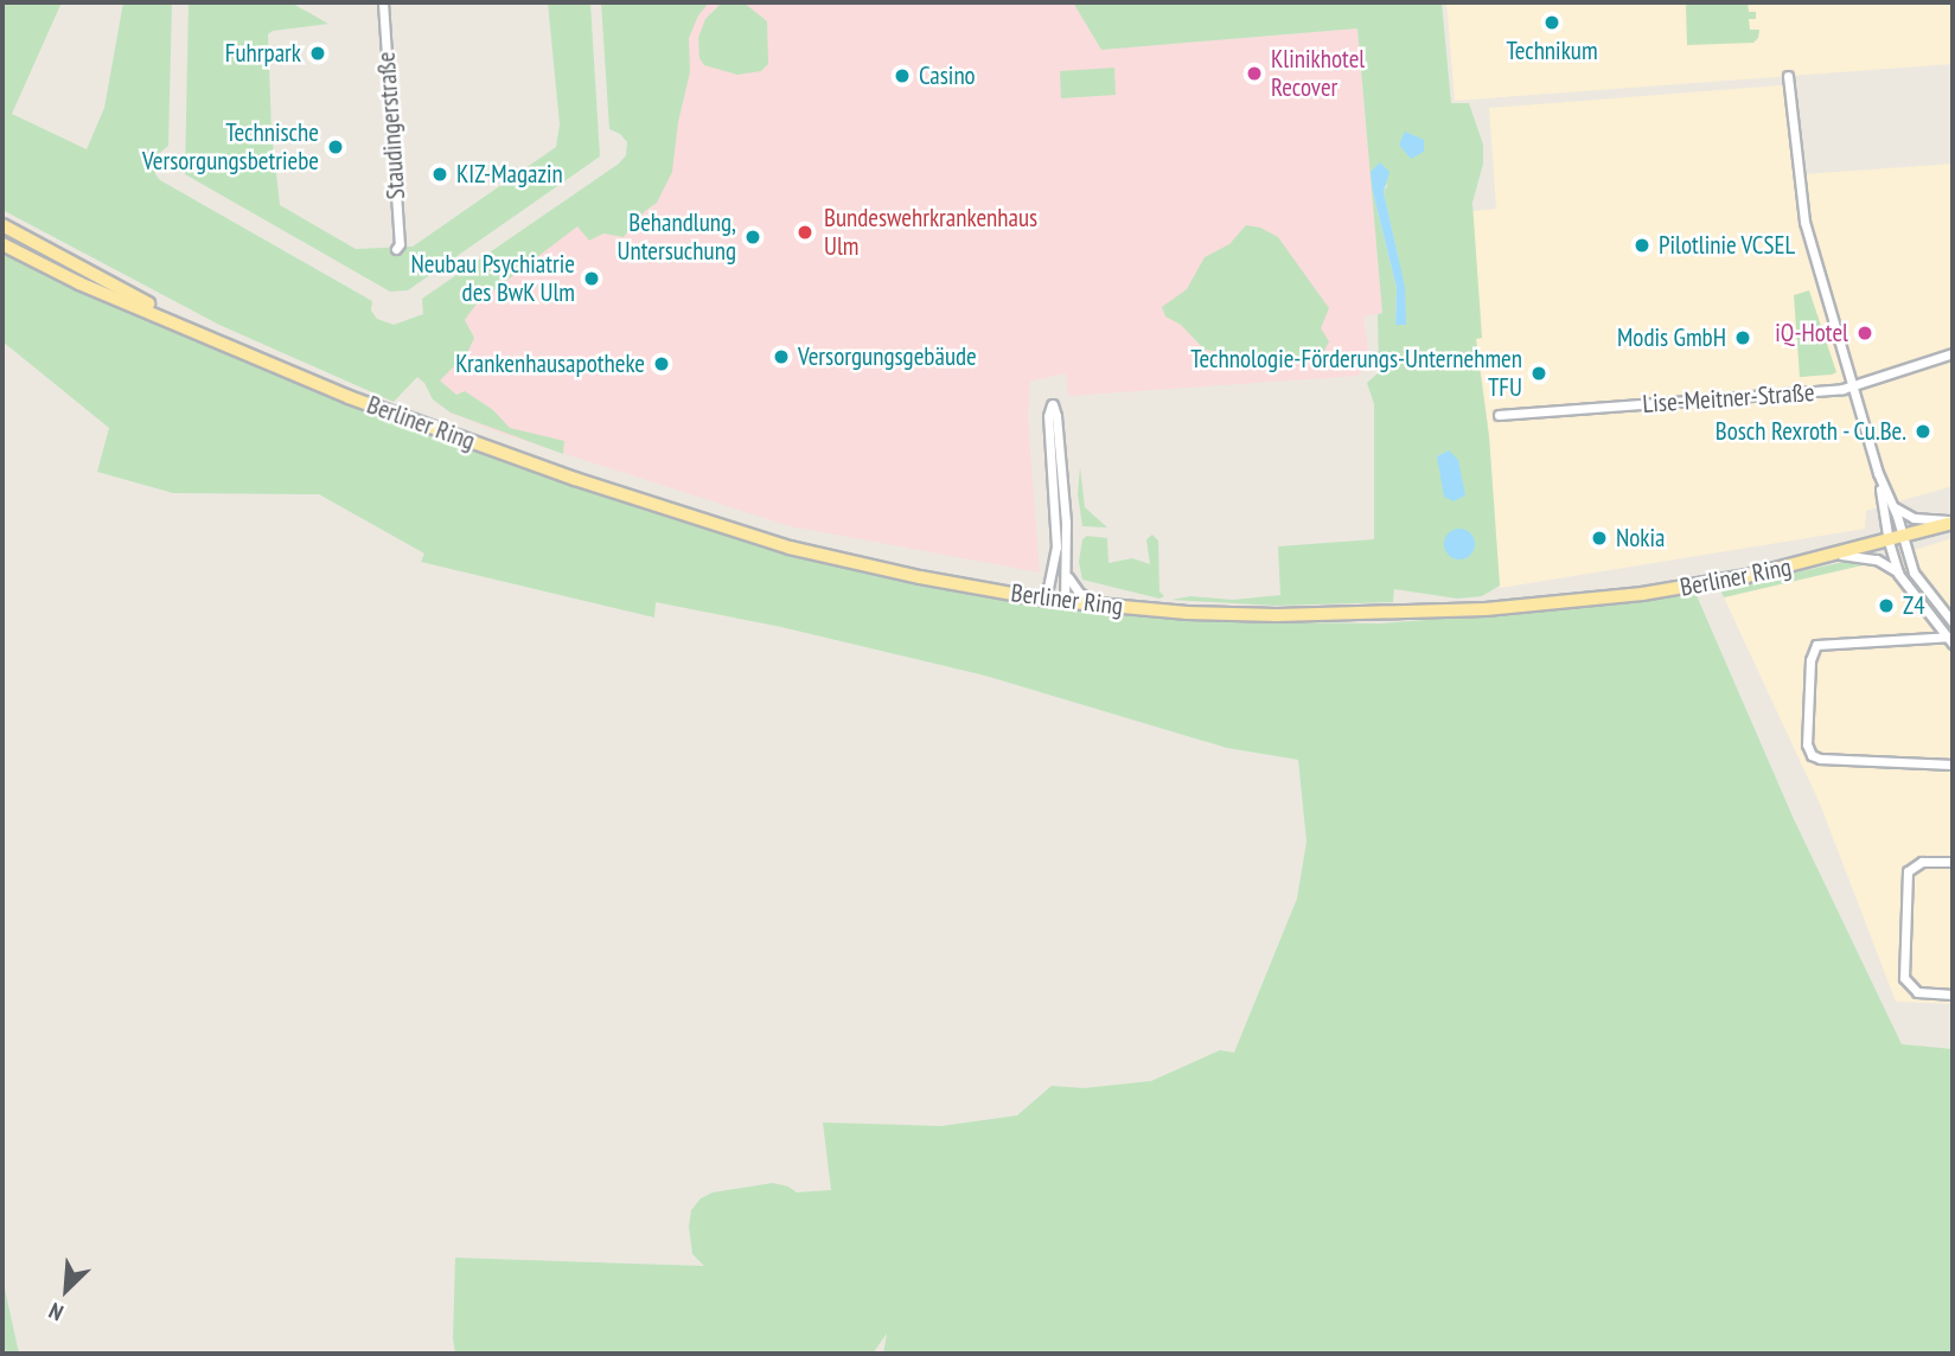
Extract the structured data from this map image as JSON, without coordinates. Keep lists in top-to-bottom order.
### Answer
{
  "streets": {
    "main road": ["Berliner Ring"],
    "street": ["Staudingerstraße", "Lise-Meitner-Straße"]
  },
  "places": [
    "Technikum",
    "Fuhrpark",
    "Klinikhotel Recover",
    "Casino",
    "Technische Versorgungsbetriebe",
    "KIZ-Magazin",
    "Bundeswehrkrankenhaus Ulm",
    "Behandlung, Untersuchung",
    "Pilotlinie VCSEL",
    "Neubau Psychiatrie des BwK Ulm",
    "iQ-Hotel",
    "Modis GmbH",
    "Versorgungsgebäude",
    "Krankenhausapotheke",
    "Technologie-Förderungs-Unternehmen TFU",
    "Bosch Rexroth - Cu.Be.",
    "Nokia",
    "Z4"
  ],
  "north": "bottom left"
}
